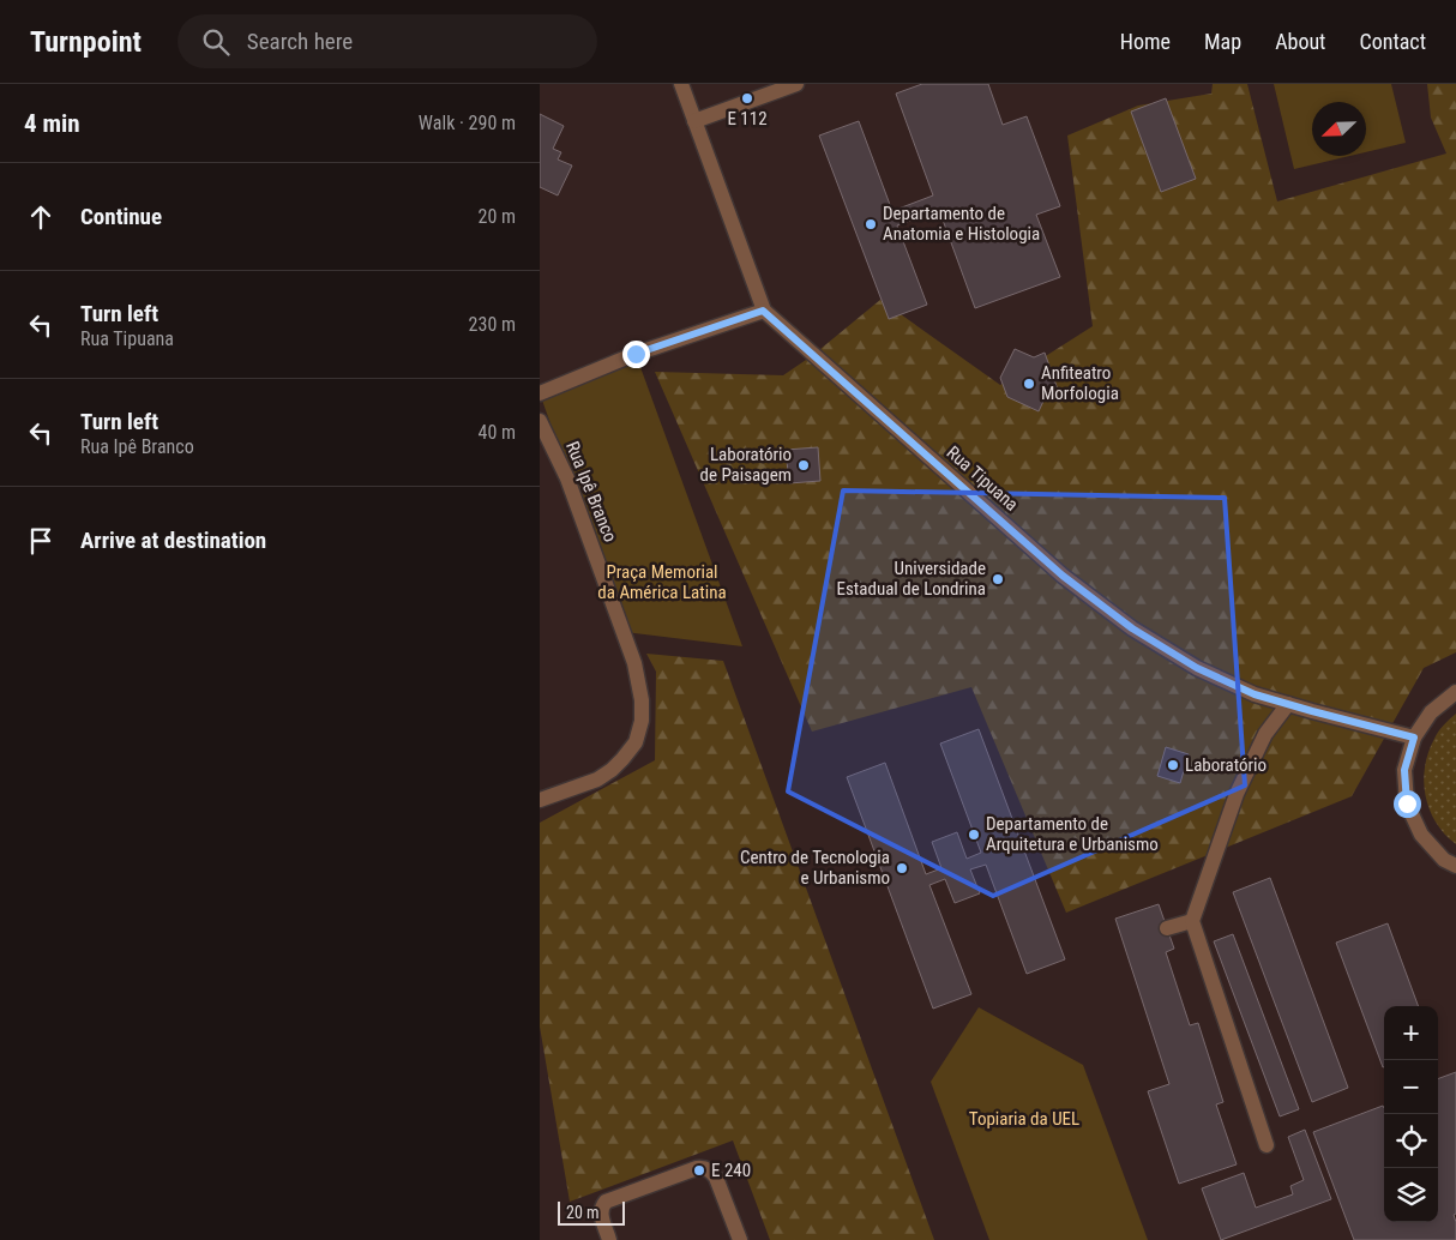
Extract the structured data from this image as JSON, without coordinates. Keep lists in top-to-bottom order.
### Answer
{
  "streets": {
    "street": ["Rua Tipuana", "Rua Ipê Branco"]
  },
  "parks": ["Praça Memorial da América Latina", "Topiaria da UEL"],
  "places": [
    "E 112",
    "Departamento de Anatomia e Histologia",
    "Anfiteatro Morfologia",
    "Laboratório de Paisagem",
    "Universidade Estadual de Londrina",
    "Laboratório",
    "Departamento de Arquitetura e Urbanismo",
    "Centro de Tecnologia e Urbanismo",
    "E 240"
  ],
  "scale_bar": "20 m",
  "north": "bottom left",
  "page": {
    "header": "Turnpoint",
    "search": "Search here",
    "nav": [
      "Home",
      "Map",
      "About",
      "Contact"
    ],
    "heading": ["4 min", "Walk · 290 m"],
    "list": [
      ["Continue", "20 m"],
      ["Turn left", "Rua Tipuana", "230 m"],
      ["Turn left", "Rua Ipê Branco", "40 m"],
      "Arrive at destination"
    ],
    "map_buttons": ["+", "−"],
    "scale": "20 m"
  }
}
